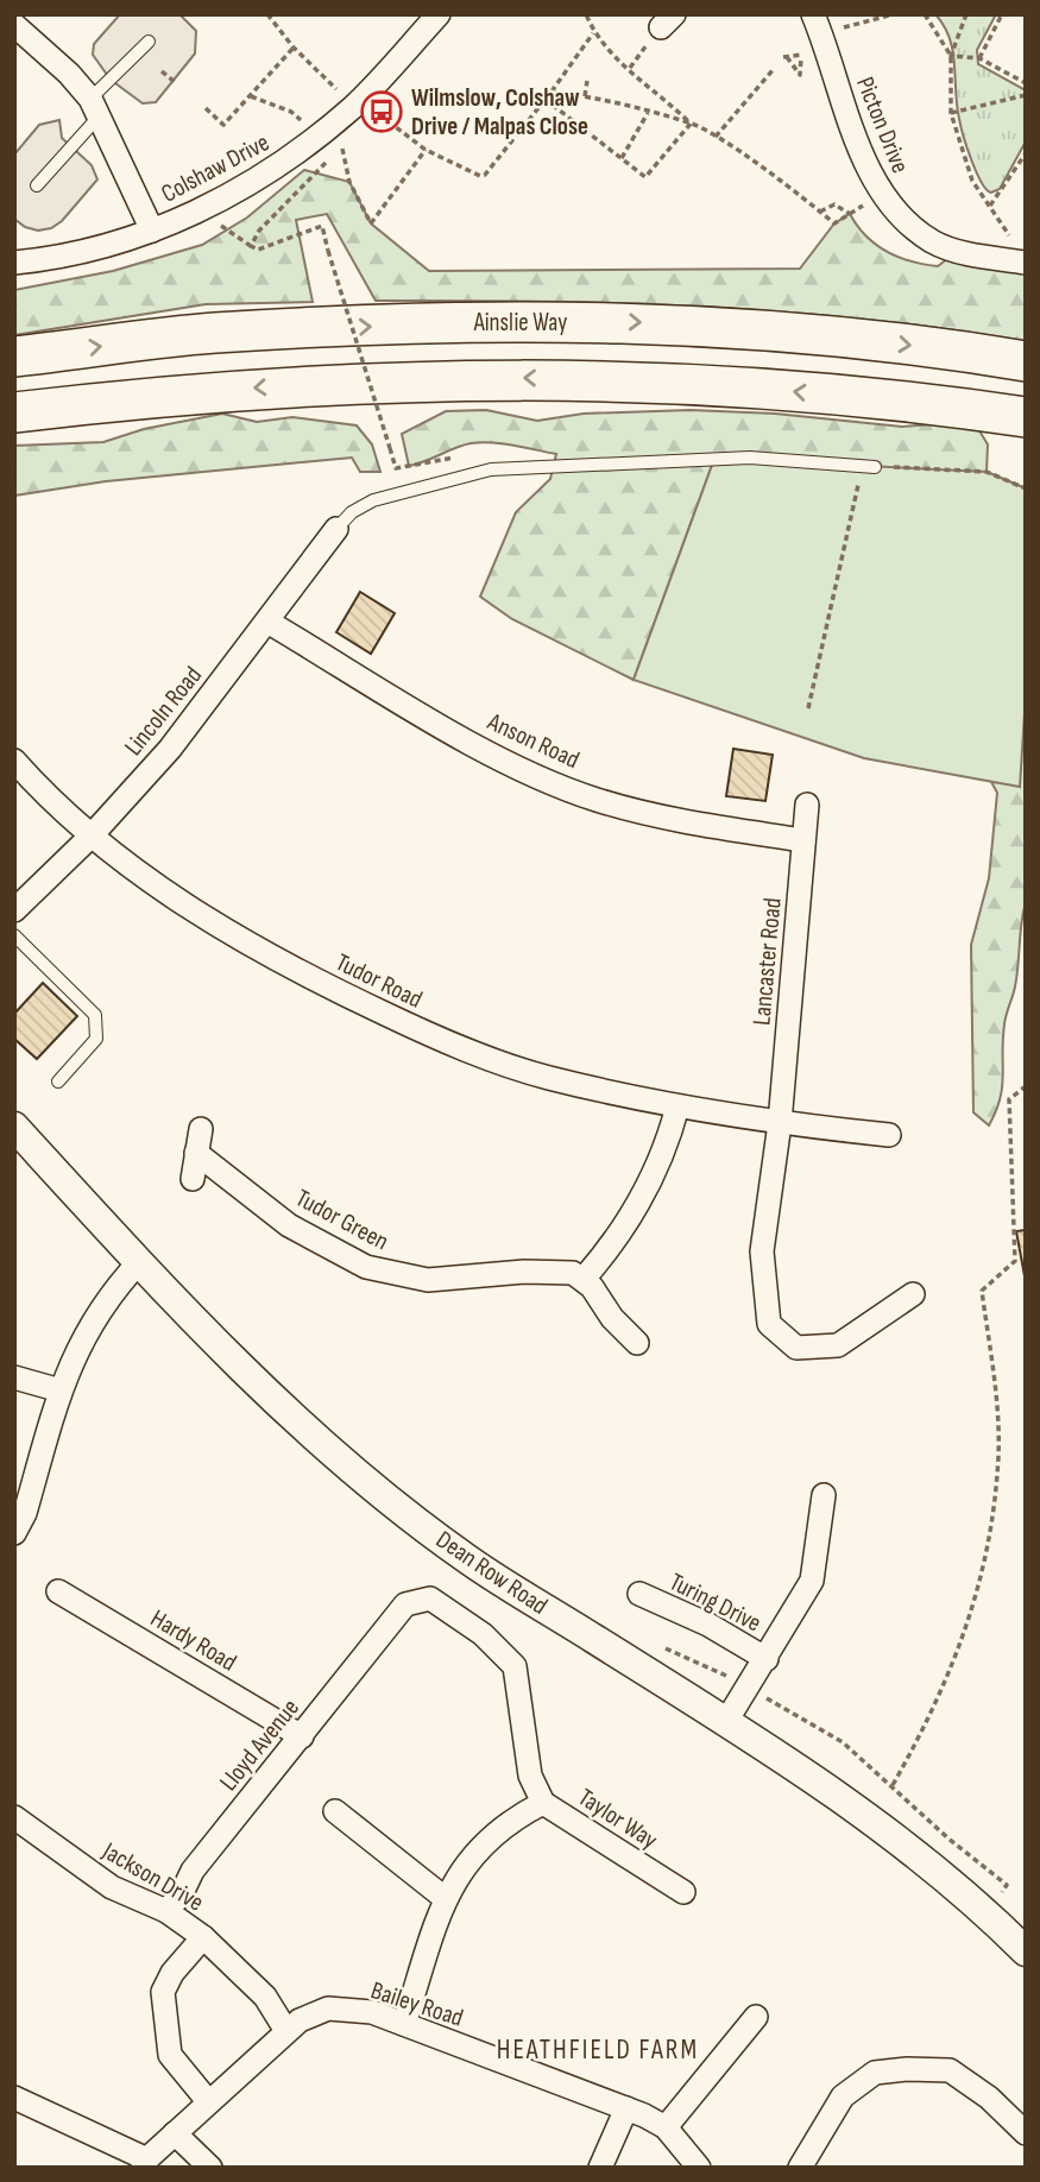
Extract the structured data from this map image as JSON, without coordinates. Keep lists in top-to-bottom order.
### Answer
{
  "streets": {
    "highway": ["Ainslie Way"],
    "street": [
      "Picton Drive",
      "Colshaw Drive",
      "Lincoln Road",
      "Anson Road",
      "Lancaster Road",
      "Tudor Road",
      "Tudor Green",
      "Dean Row Road",
      "Turing Drive",
      "Hardy Road",
      "Lloyd Avenue",
      "Taylor Way",
      "Jackson Drive",
      "Bailey Road"
    ]
  },
  "crossings": [
    ["Lincoln Road", "Anson Road"],
    ["Lincoln Road", "Tudor Road"],
    ["Anson Road", "Lancaster Road"],
    ["Lancaster Road", "Tudor Road"],
    ["Dean Row Road", "Turing Drive"],
    ["Hardy Road", "Lloyd Avenue"],
    ["Lloyd Avenue", "Taylor Way"],
    ["Lloyd Avenue", "Jackson Drive"],
    ["Taylor Way", "Bailey Road"],
    ["Jackson Drive", "Bailey Road"]
  ],
  "districts": ["HEATHFIELD FARM"],
  "places": {
    "bus stop": ["Wilmslow, Colshaw Drive / Malpas Close"]
  }
}
